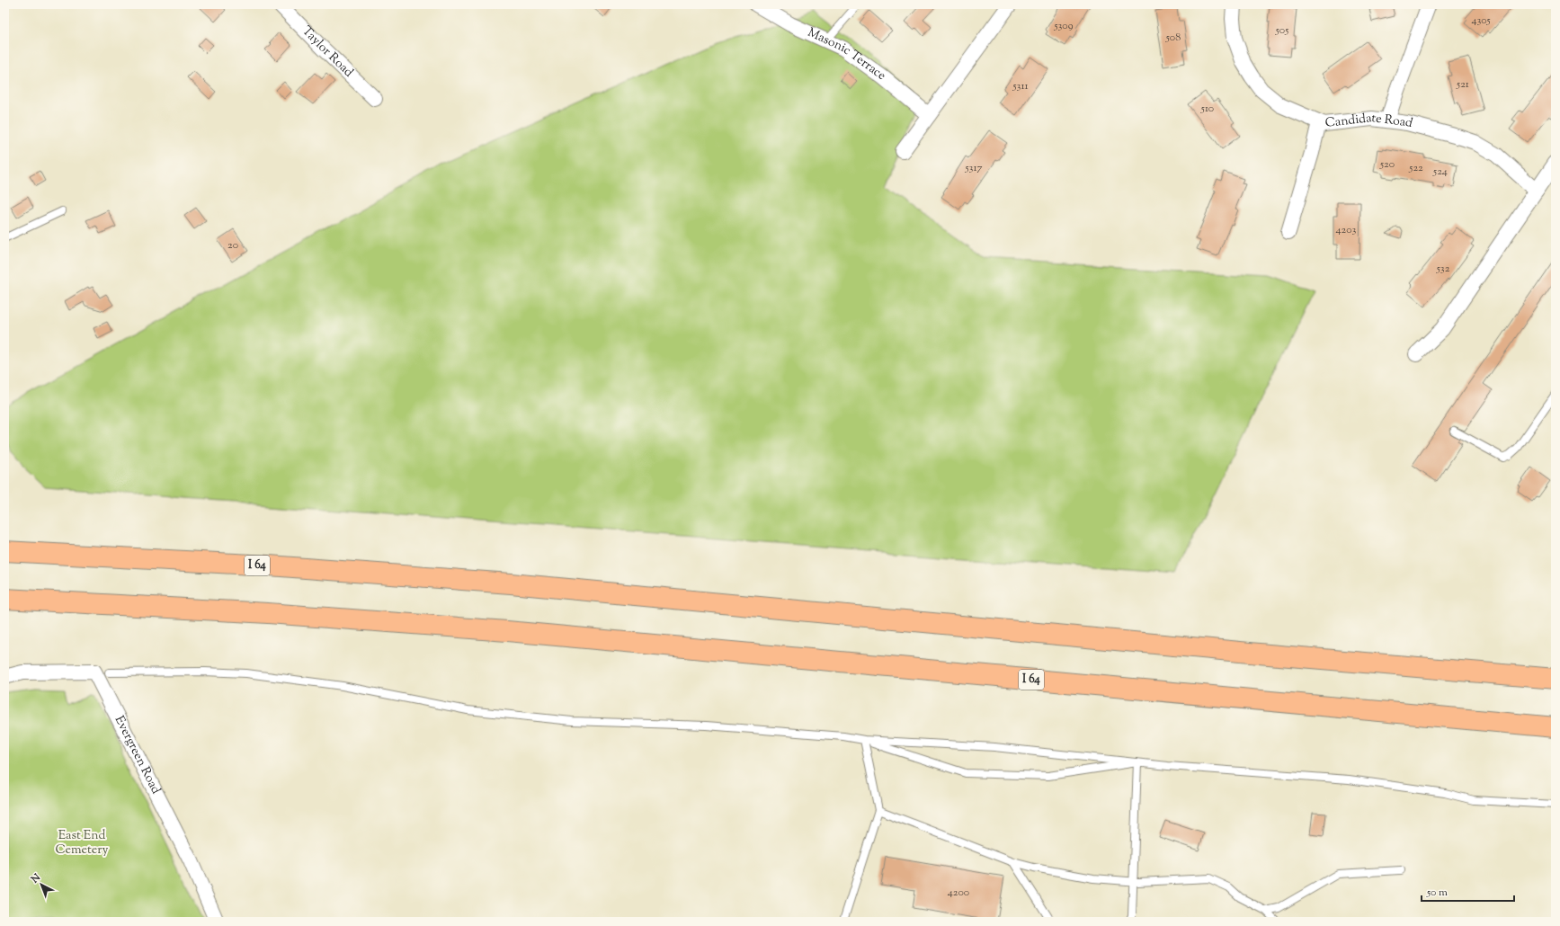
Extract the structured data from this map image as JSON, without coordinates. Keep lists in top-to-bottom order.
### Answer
{
  "streets": {
    "highway": ["I 64"],
    "street": [
      "Taylor Road",
      "Masonic Terrace",
      "Candidate Road",
      "Evergreen Road"
    ]
  },
  "parks": ["East End Cemetery"],
  "house_numbers": [
    "4305",
    "5309",
    "505",
    "508",
    "521",
    "5311",
    "510",
    "520",
    "5317",
    "522",
    "524",
    "4203",
    "20",
    "532",
    "4200"
  ],
  "scale_bar": "50 m",
  "north": "top left"
}
